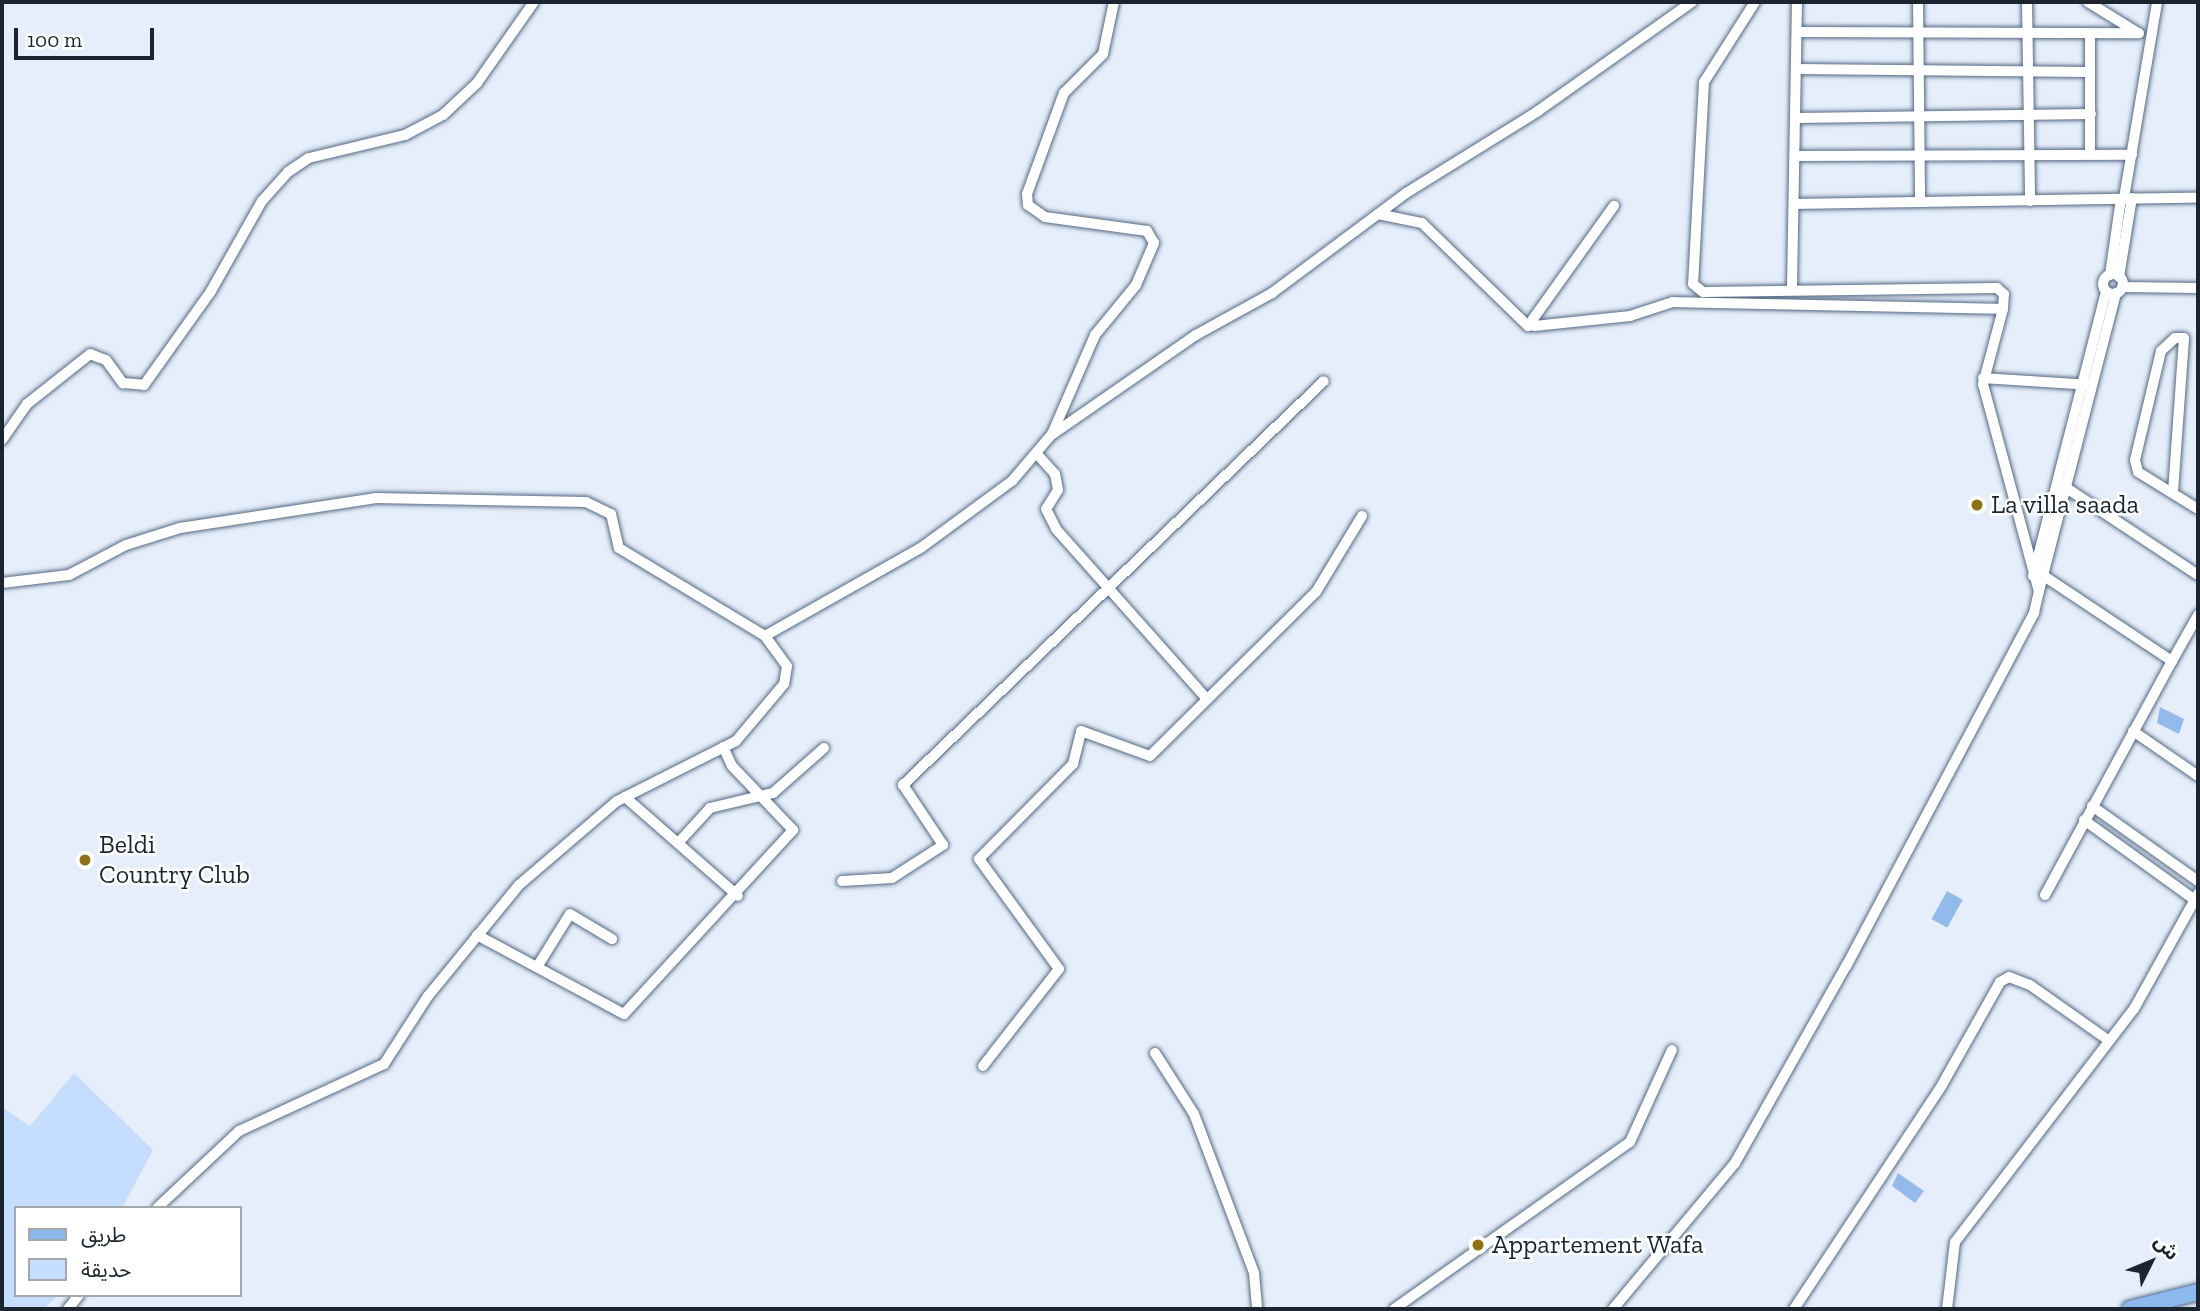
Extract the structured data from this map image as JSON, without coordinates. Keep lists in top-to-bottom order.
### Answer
{
  "places": ["La villa saada", "Beldi Country Club", "Appartement Wafa"],
  "legend": ["طريق", "حديقة"],
  "scale_bar": "100 m",
  "north": "top right"
}
